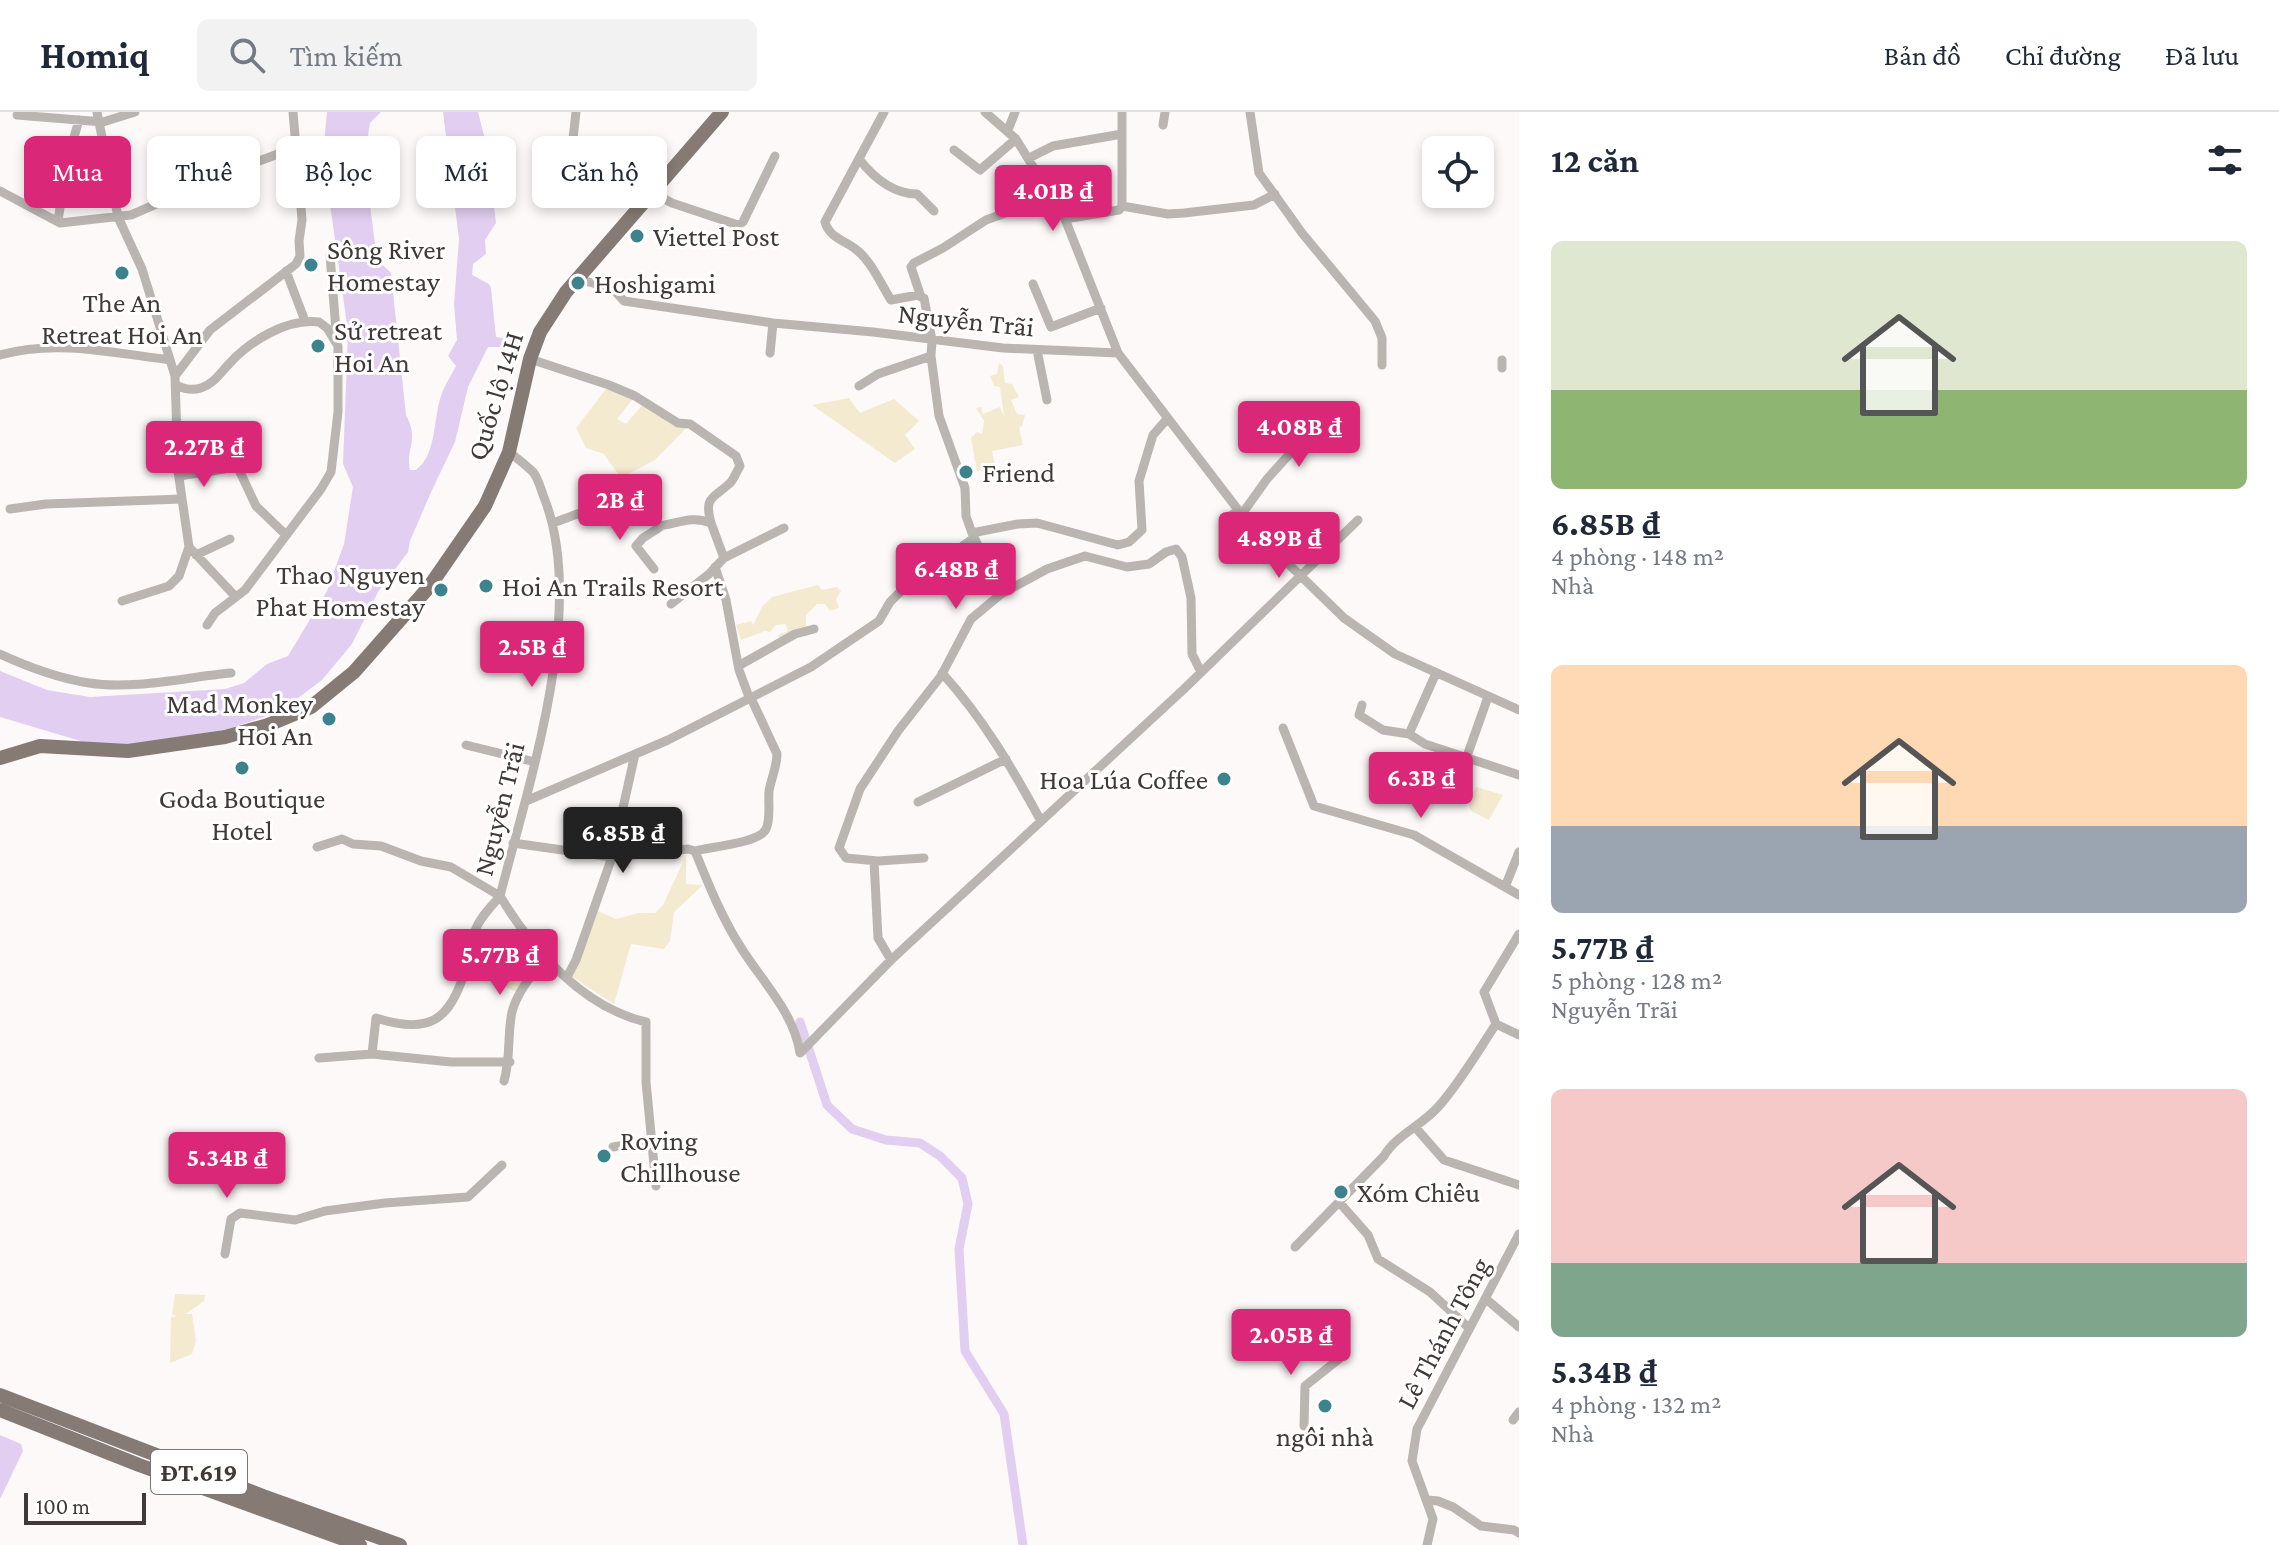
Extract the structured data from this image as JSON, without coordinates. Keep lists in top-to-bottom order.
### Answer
{
  "streets": {
    "main road": ["Quốc lộ 14H", "ĐT.619"],
    "street": ["Nguyễn Trãi", "Lê Thánh Tông"]
  },
  "crossings": [
    ["Nguyễn Trãi", "Quốc lộ 14H"]
  ],
  "places": [
    "Viettel Post",
    "Sông River Homestay",
    "The An Retreat Hoi An",
    "Hoshigami",
    "Sử retreat Hoi An",
    "Friend",
    "Hoi An Trails Resort",
    "Thao Nguyen Phat Homestay",
    "Mad Monkey Hoi An",
    "Goda Boutique Hotel",
    "Hoa Lúa Coffee",
    "Roving Chillhouse",
    "Xóm Chiêu",
    "ngôi nhà"
  ],
  "scale_bar": "100 m",
  "page": {
    "header": "Homiq",
    "search": "Tìm kiếm",
    "nav": ["Bản đồ", "Chỉ đường", "Đã lưu"],
    "heading": "12 căn",
    "chip": [
      "Mua",
      "Thuê",
      "Bộ lọc",
      "Mới",
      "Căn hộ"
    ],
    "price": [
      "4.01B ₫",
      "4.08B ₫",
      "2.27B ₫",
      "2B ₫",
      "4.89B ₫",
      "6.48B ₫",
      "2.5B ₫",
      "6.3B ₫",
      "6.85B ₫",
      "5.77B ₫",
      "5.34B ₫",
      "2.05B ₫"
    ],
    "list": [
      {
        "name": "6.85B ₫",
        "note": "4 phòng · 148 m² · Nhà"
      },
      {
        "name": "5.77B ₫",
        "note": "5 phòng · 128 m² · Nguyễn Trãi"
      },
      {
        "name": "5.34B ₫",
        "note": "4 phòng · 132 m² · Nhà"
      }
    ],
    "scale": "100 m"
  }
}
